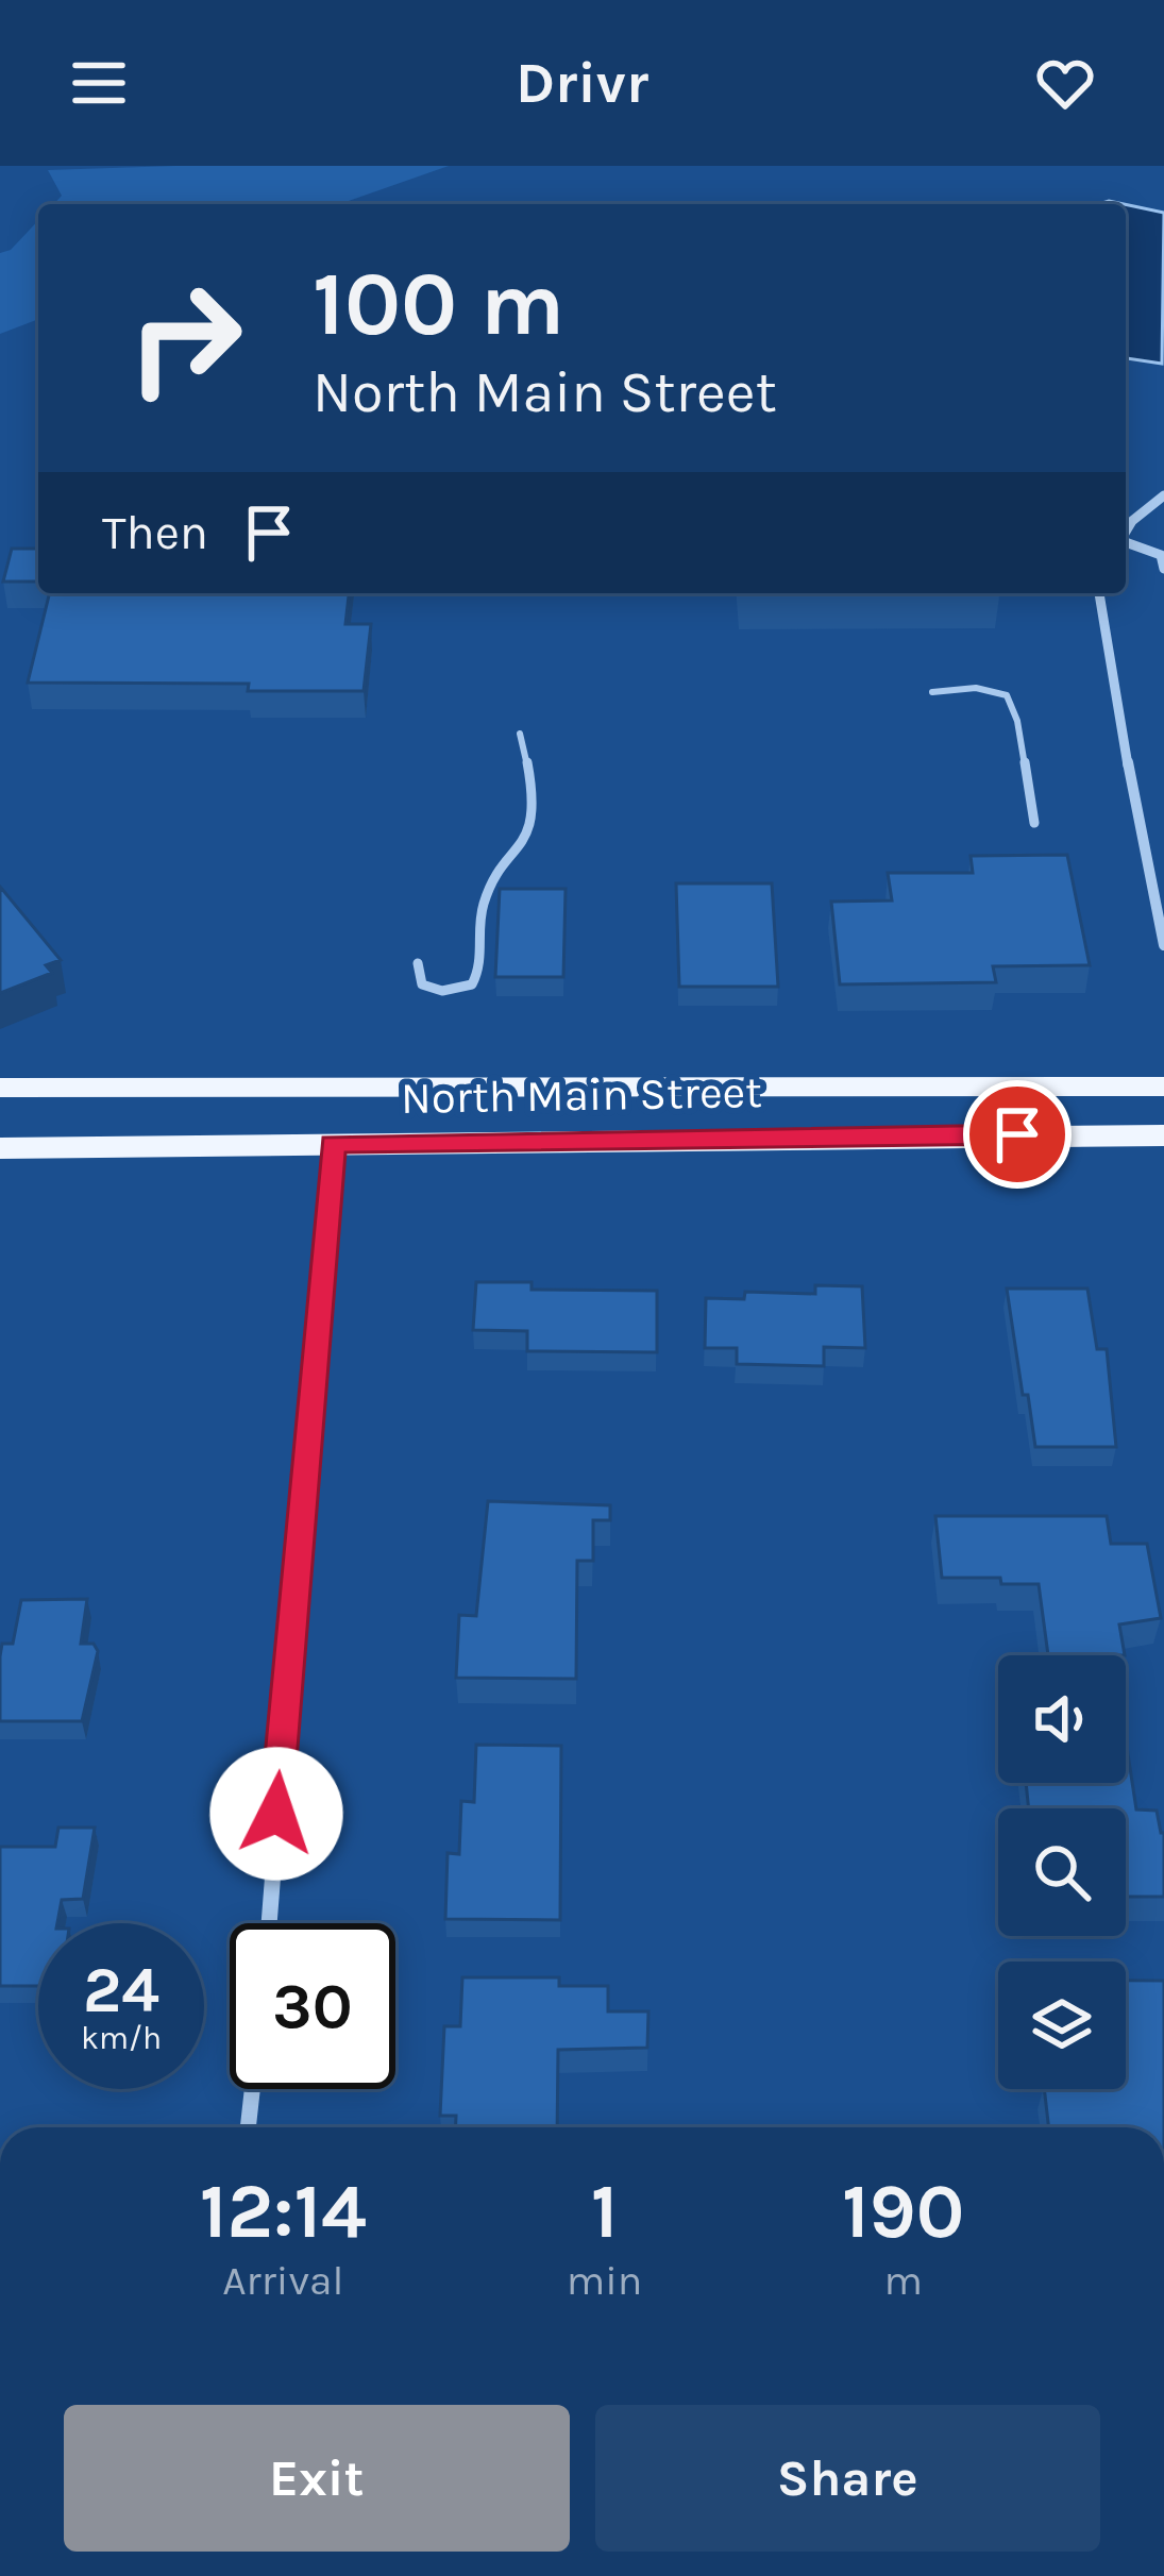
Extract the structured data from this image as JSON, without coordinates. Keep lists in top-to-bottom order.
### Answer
{
  "streets": {
    "main road": ["North Main Street"]
  },
  "page": {
    "header": "Drivr",
    "turn": ["100 m", "North Main Street"],
    "then": "Then",
    "speed": "24 km/h",
    "limit": "30",
    "eta": [
      "12:14",
      "Arrival",
      "1",
      "min",
      "190",
      "m"
    ],
    "buttons": ["Exit", "Share"]
  }
}
